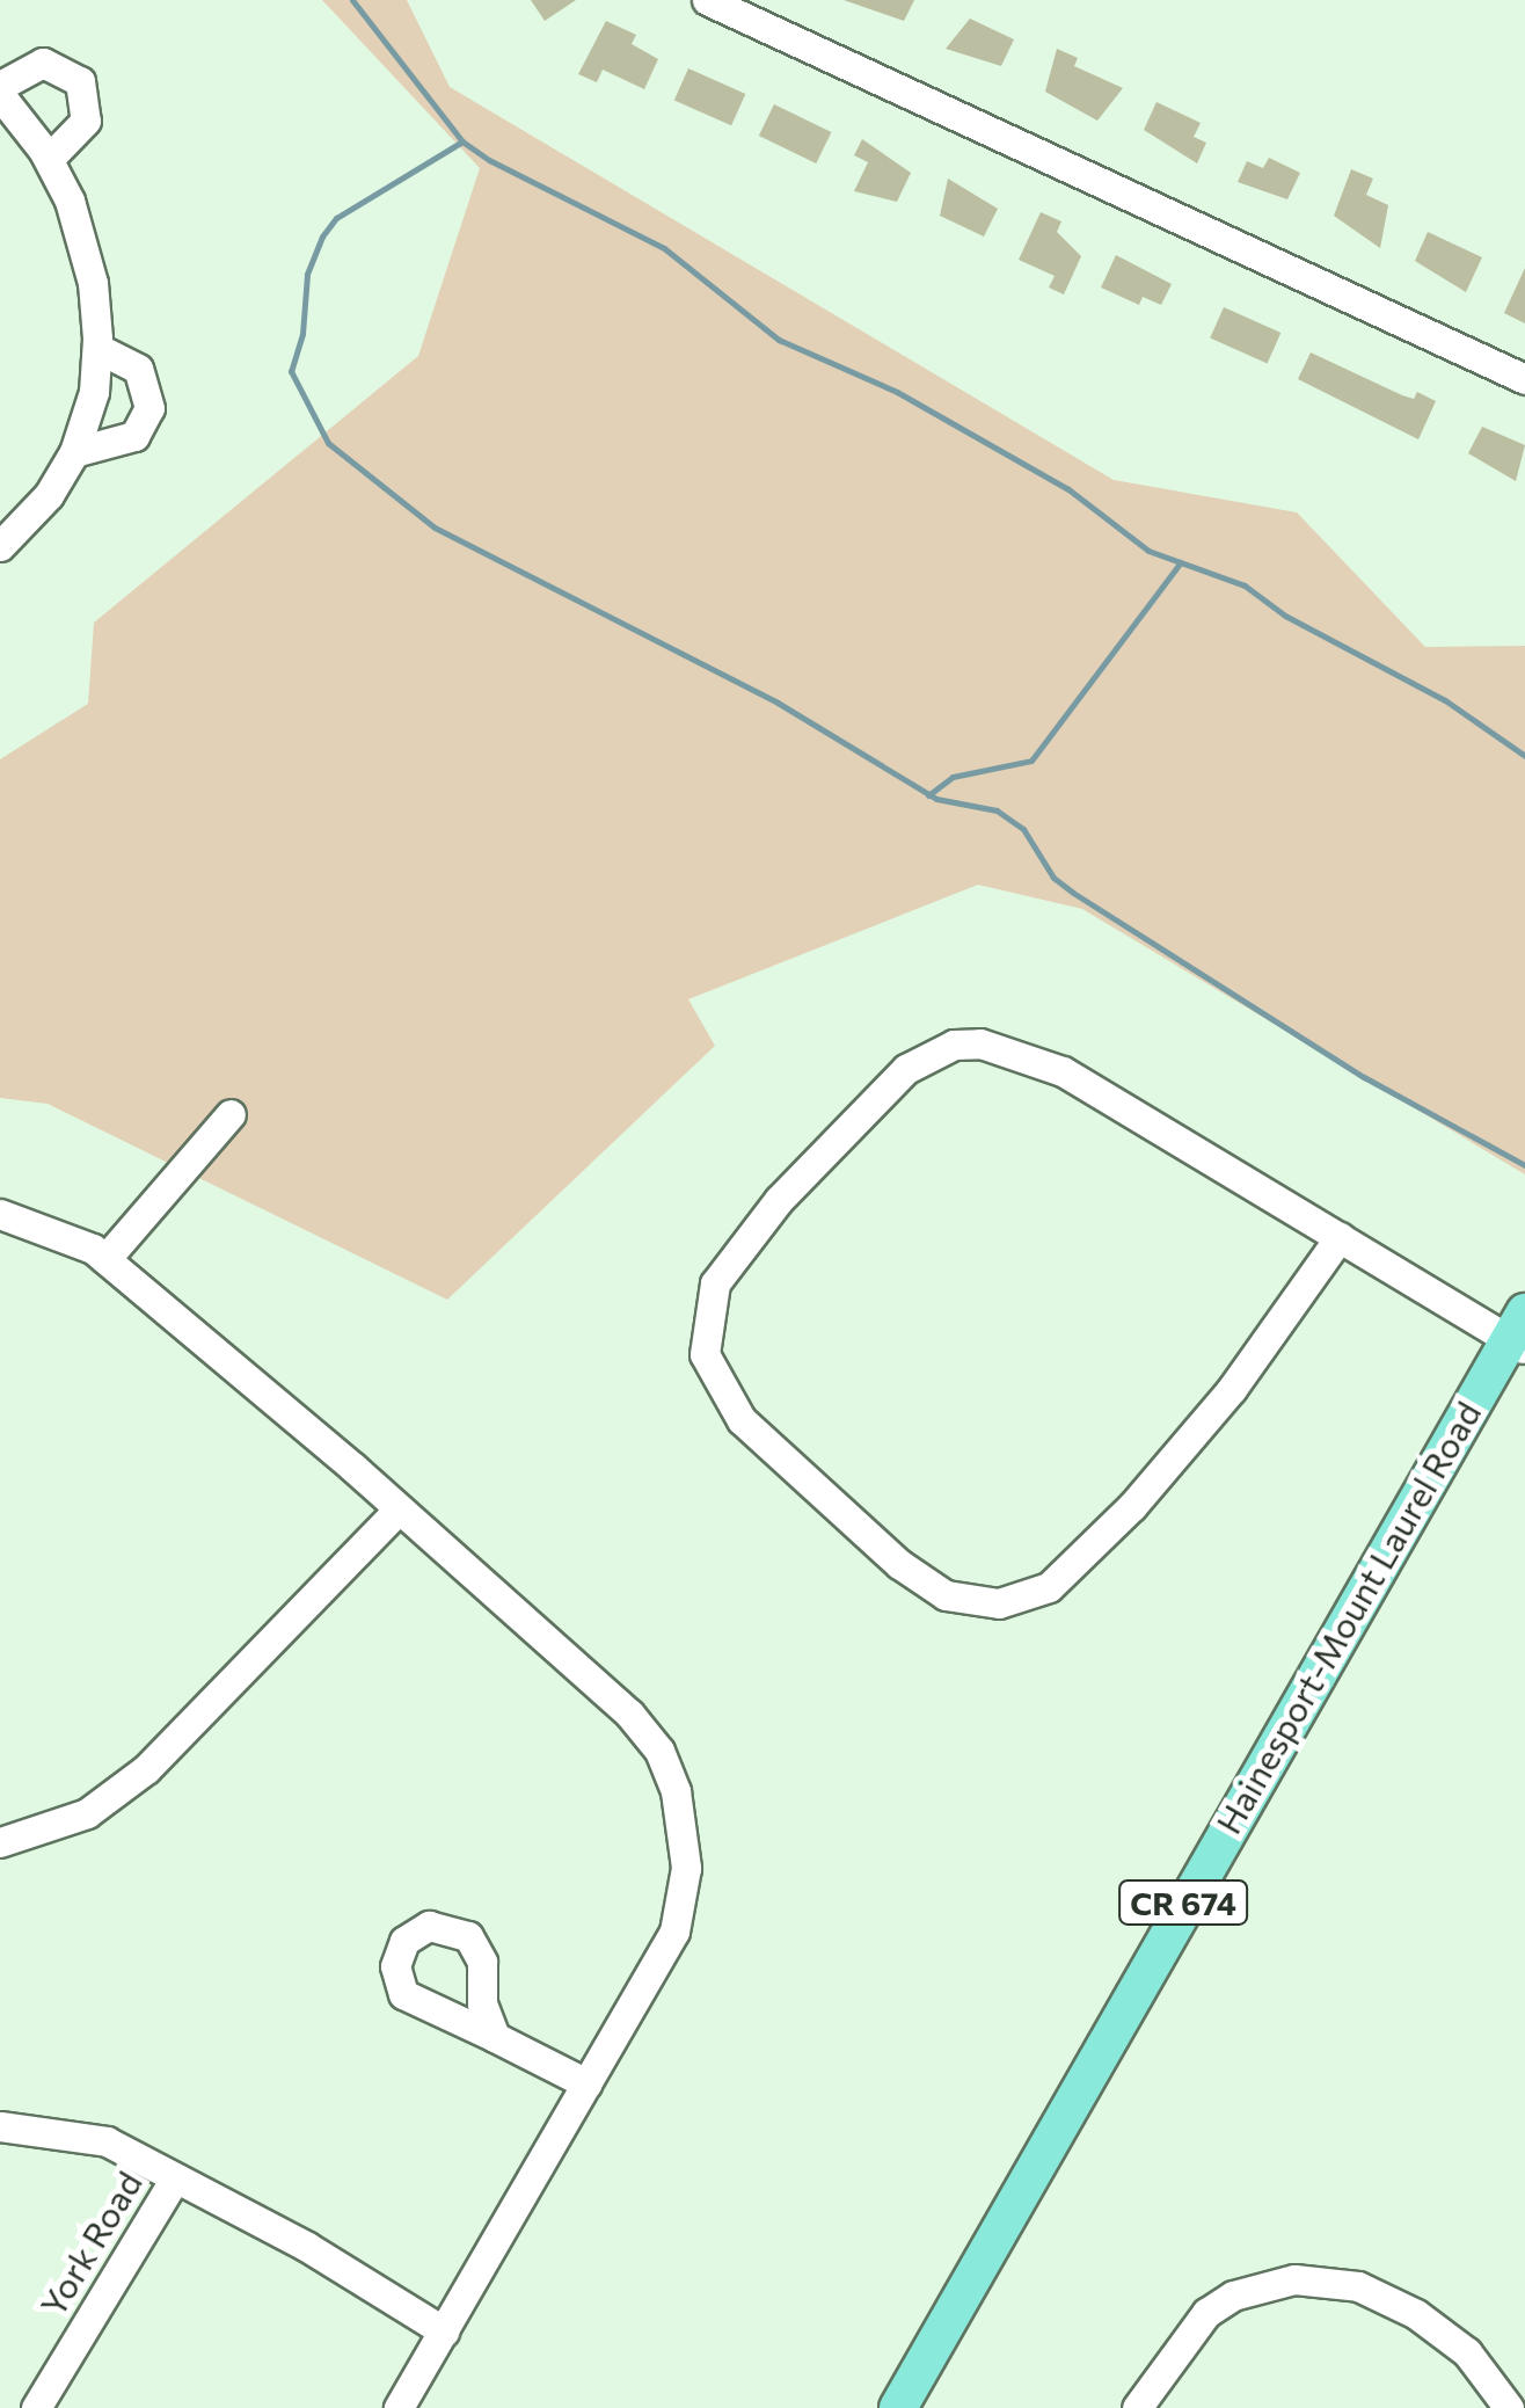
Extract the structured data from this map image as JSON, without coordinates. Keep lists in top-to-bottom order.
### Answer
{
  "streets": {
    "main road": ["Hainesport-Mount Laurel Road", "CR 674"],
    "street": ["York Road"]
  }
}
